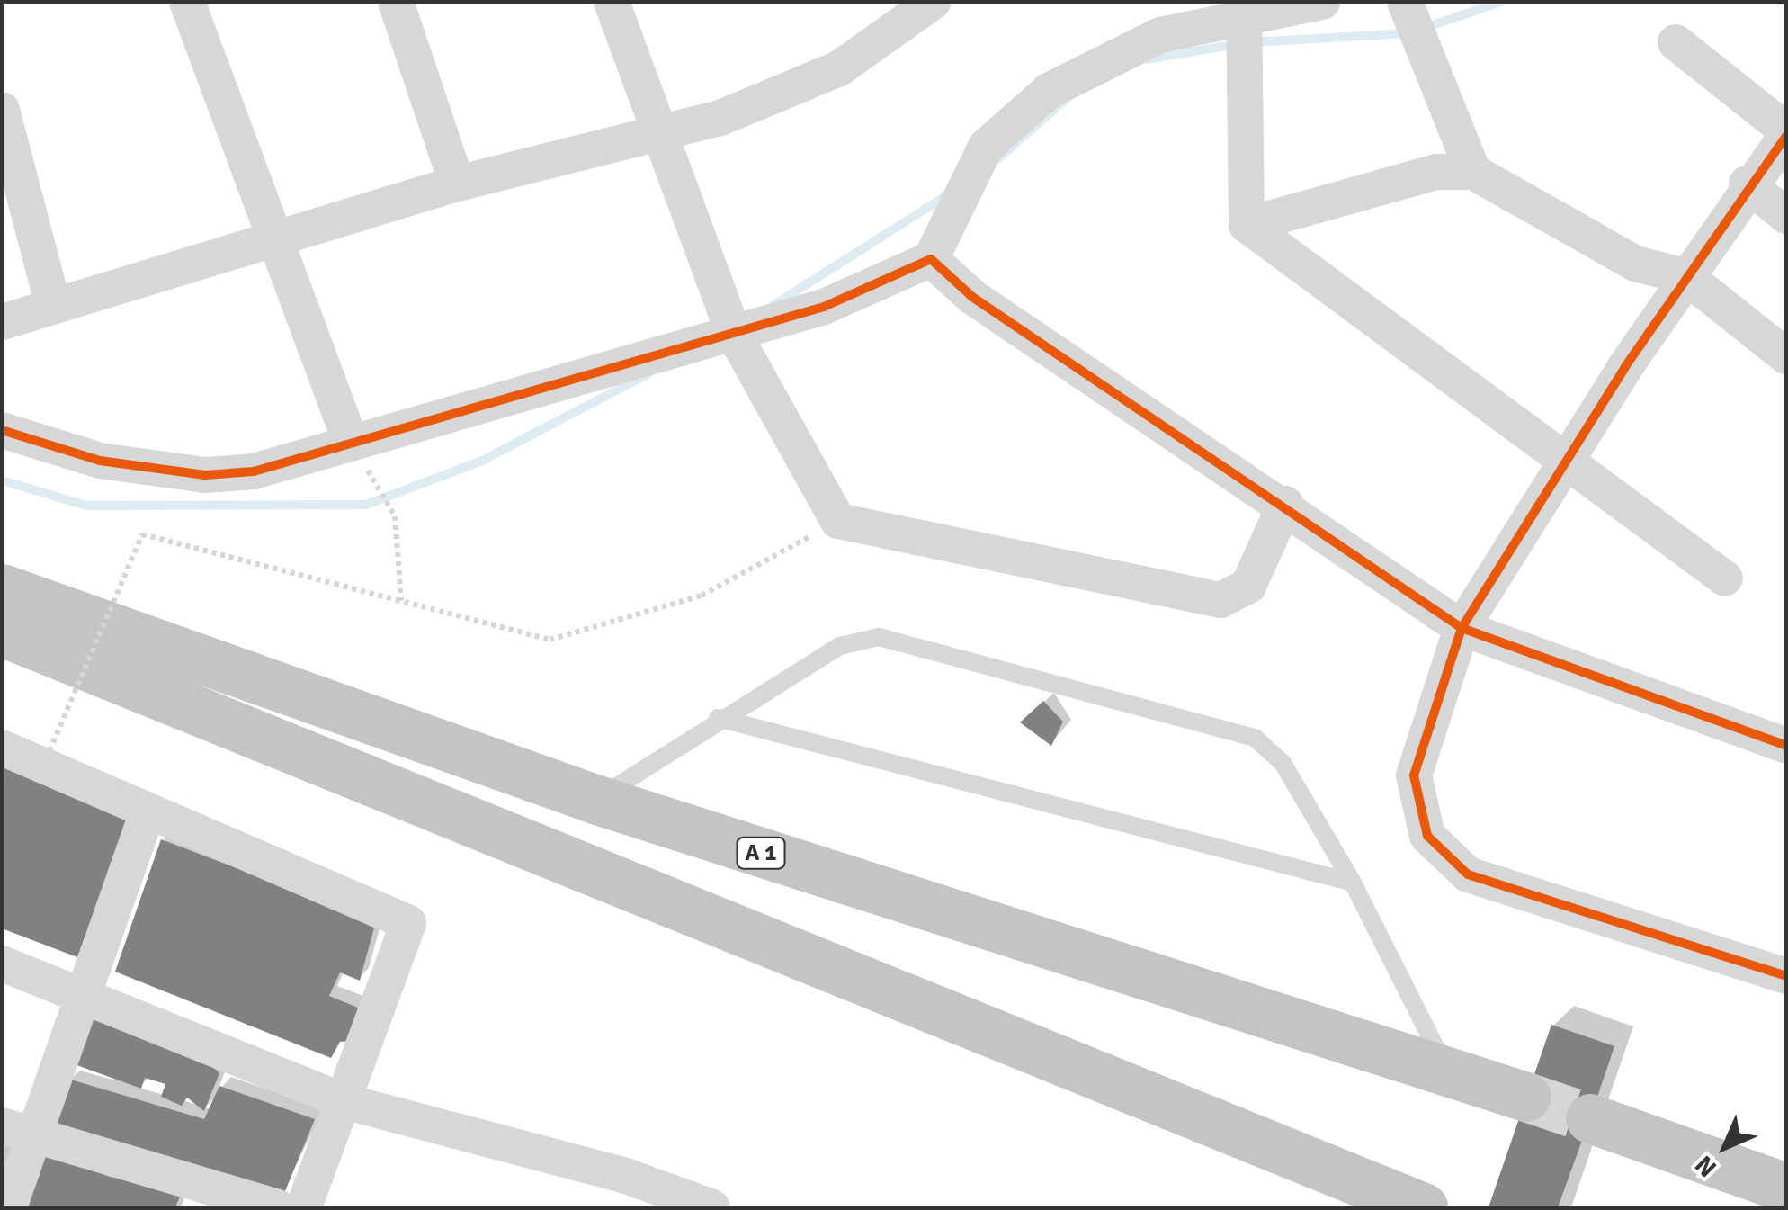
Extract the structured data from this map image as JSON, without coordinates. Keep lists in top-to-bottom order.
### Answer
{
  "streets": {
    "highway": ["A 1"]
  },
  "north": "bottom left"
}
